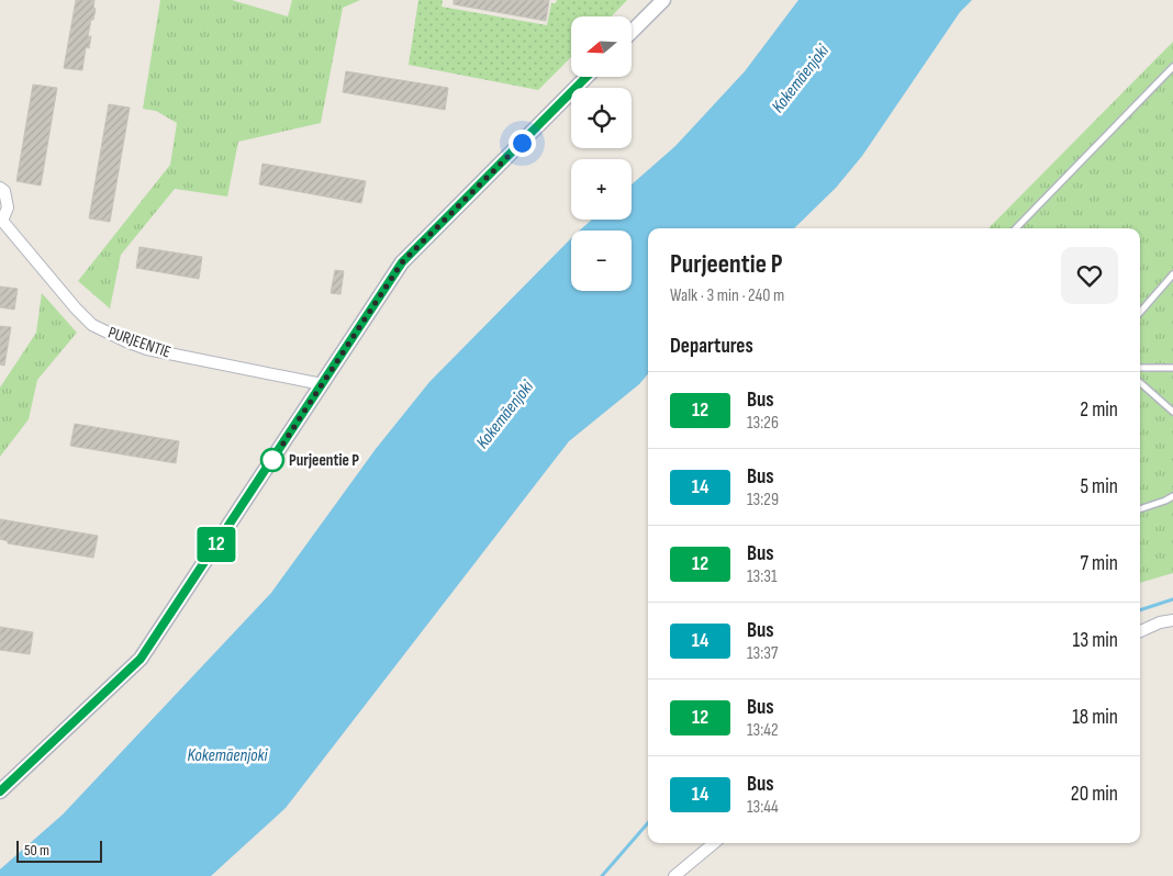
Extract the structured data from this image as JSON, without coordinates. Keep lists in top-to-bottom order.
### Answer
{
  "streets": {
    "street": ["PURJEENTIE"]
  },
  "water": ["Kokemäenjoki"],
  "places": ["Purjeentie P"],
  "lines": ["bus line 12"],
  "scale_bar": "50 m",
  "north": "left",
  "page": {
    "on_map": "12",
    "map_buttons": ["+", "−"],
    "heading": [
      ["Purjeentie P", "Walk · 3 min · 240 m"],
      "Departures"
    ],
    "list": [
      {
        "mark": "12",
        "name": "Bus",
        "note": "13:26",
        "value": "2 min"
      },
      {
        "mark": "14",
        "name": "Bus",
        "note": "13:29",
        "value": "5 min"
      },
      {
        "mark": "12",
        "name": "Bus",
        "note": "13:31",
        "value": "7 min"
      },
      {
        "mark": "14",
        "name": "Bus",
        "note": "13:37",
        "value": "13 min"
      },
      {
        "mark": "12",
        "name": "Bus",
        "note": "13:42",
        "value": "18 min"
      },
      {
        "mark": "14",
        "name": "Bus",
        "note": "13:44",
        "value": "20 min"
      }
    ],
    "scale": "50 m"
  }
}
